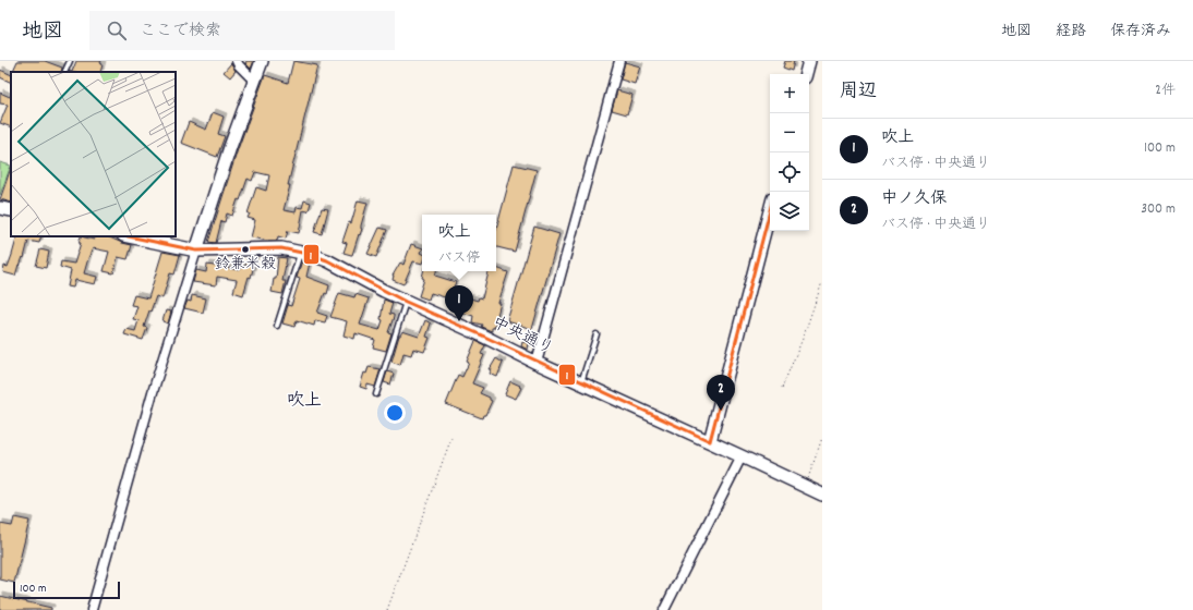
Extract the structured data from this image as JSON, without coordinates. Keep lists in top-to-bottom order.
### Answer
{
  "streets": {
    "street": ["中央通り"]
  },
  "districts": ["吹上"],
  "places": ["鈴兼米穀"],
  "lines": ["transit line 1"],
  "scale_bar": "100 m",
  "page": {
    "header": "地図",
    "search": "ここで検索",
    "nav": ["地図", "経路", "保存済み"],
    "heading": ["周辺", "2件"],
    "map_buttons": ["+", "−"],
    "list": [
      {
        "mark": "1",
        "name": "吹上",
        "note": "バス停 · 中央通り",
        "value": "100 m"
      },
      {
        "mark": "2",
        "name": "中ノ久保",
        "note": "バス停 · 中央通り",
        "value": "300 m"
      }
    ],
    "popup": ["吹上", "バス停"],
    "pins": ["1", "2"],
    "scale": "100 m"
  }
}
